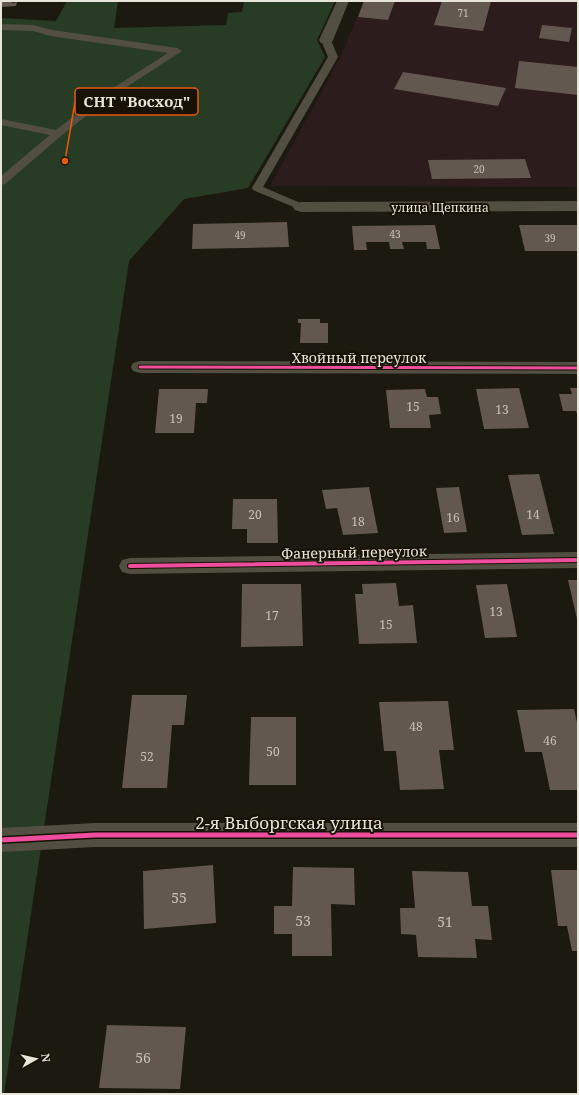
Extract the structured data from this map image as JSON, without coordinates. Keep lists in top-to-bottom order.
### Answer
{
  "streets": {
    "street": [
      "улица Щепкина",
      "Хвойный переулок",
      "Фанерный переулок",
      "2-я Выборгская улица"
    ]
  },
  "places": ["СНТ \"Восход\""],
  "house_numbers": [
    "71",
    "20",
    "43",
    "49",
    "39",
    "15",
    "13",
    "19",
    "20",
    "14",
    "16",
    "18",
    "13",
    "17",
    "15",
    "48",
    "46",
    "50",
    "52",
    "55",
    "53",
    "51",
    "56"
  ],
  "north": "right"
}
